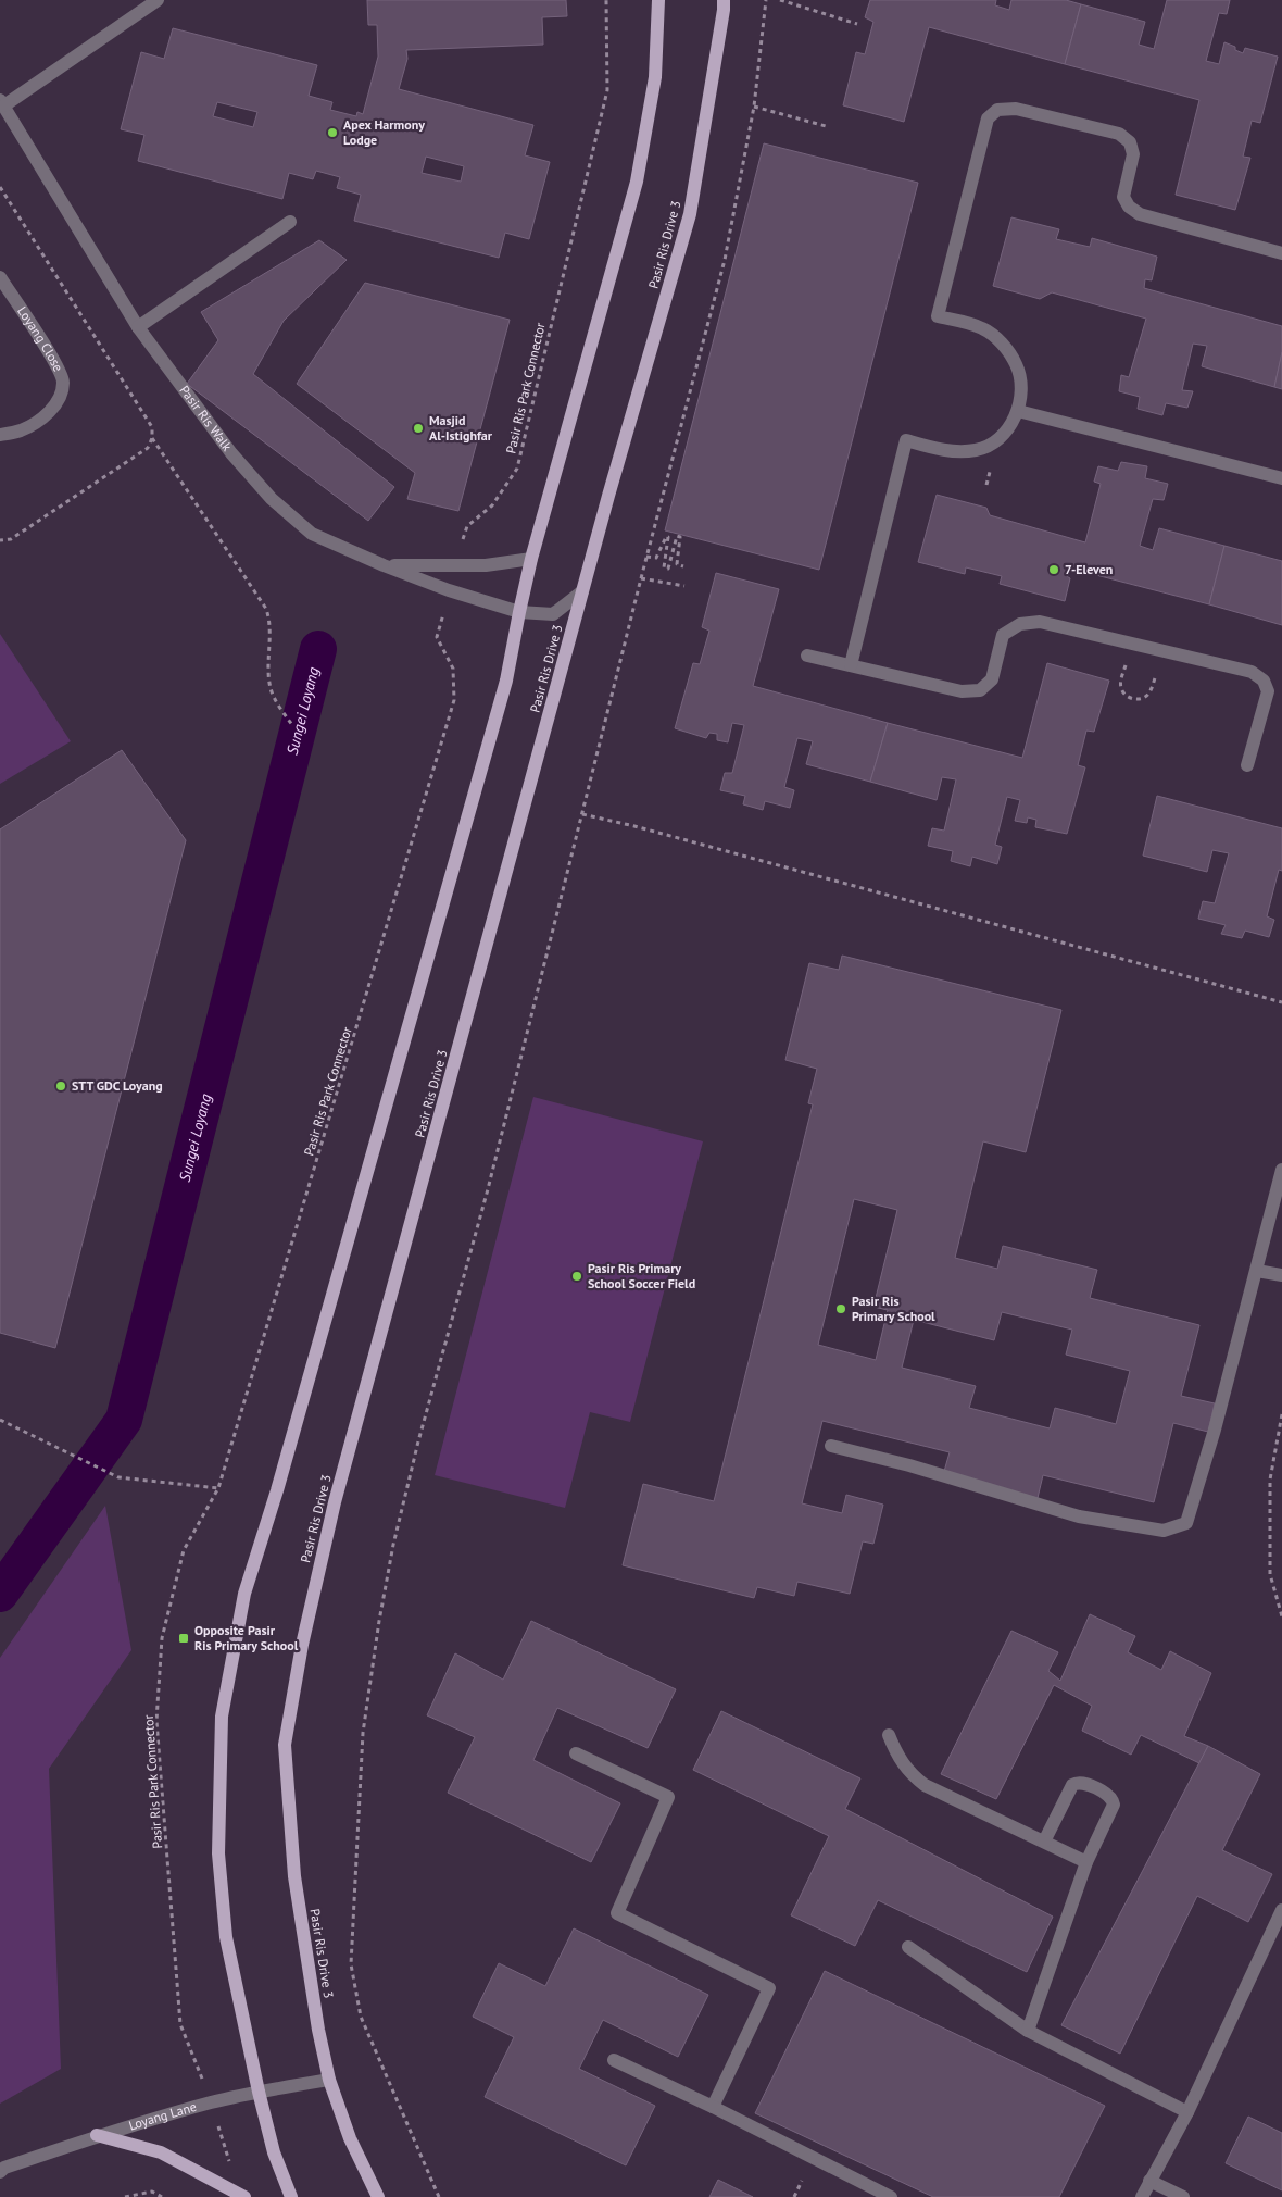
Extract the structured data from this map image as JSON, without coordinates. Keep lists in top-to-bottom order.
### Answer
{
  "streets": {
    "main road": ["Pasir Ris Drive 3"],
    "street": ["Loyang Close", "Pasir Ris Walk", "Loyang Lane"],
    "path": ["Pasir Ris Park Connector"]
  },
  "crossings": [
    ["Pasir Ris Drive 3", "Pasir Ris Walk"],
    ["Pasir Ris Drive 3", "Loyang Lane"],
    ["Pasir Ris Park Connector", "Pasir Ris Walk"],
    ["Pasir Ris Park Connector", "Loyang Lane"]
  ],
  "water": ["Sungei Loyang"],
  "places": {
    "other": [
      "Apex Harmony Lodge",
      "Masjid Al-Istighfar",
      "7-Eleven",
      "STT GDC Loyang",
      "Pasir Ris Primary School Soccer Field",
      "Pasir Ris Primary School"
    ],
    "transit": ["Opposite Pasir Ris Primary School"]
  }
}
